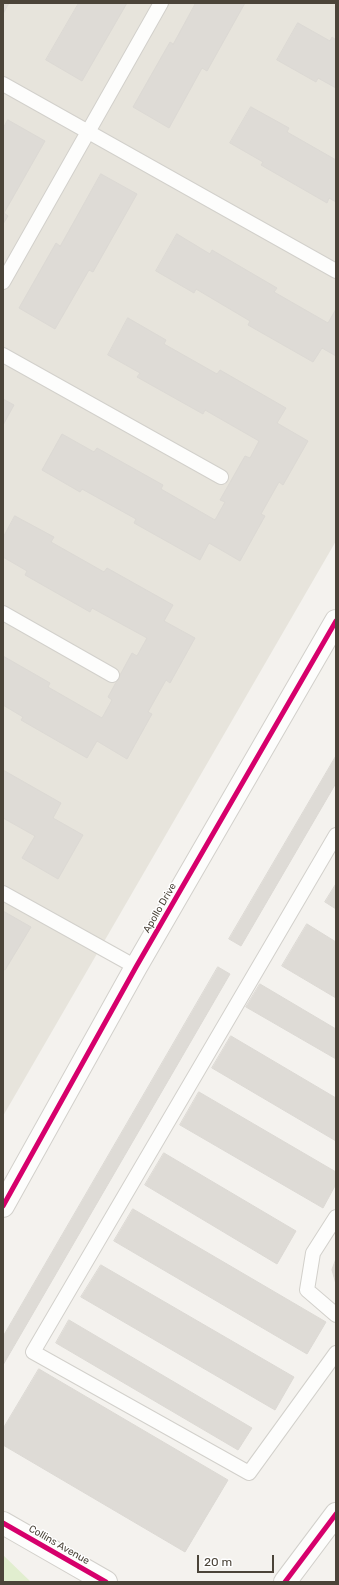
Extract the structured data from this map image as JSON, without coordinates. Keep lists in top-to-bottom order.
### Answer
{
  "streets": {
    "street": ["Apollo Drive", "Collins Avenue"]
  },
  "scale_bar": "20 m"
}
